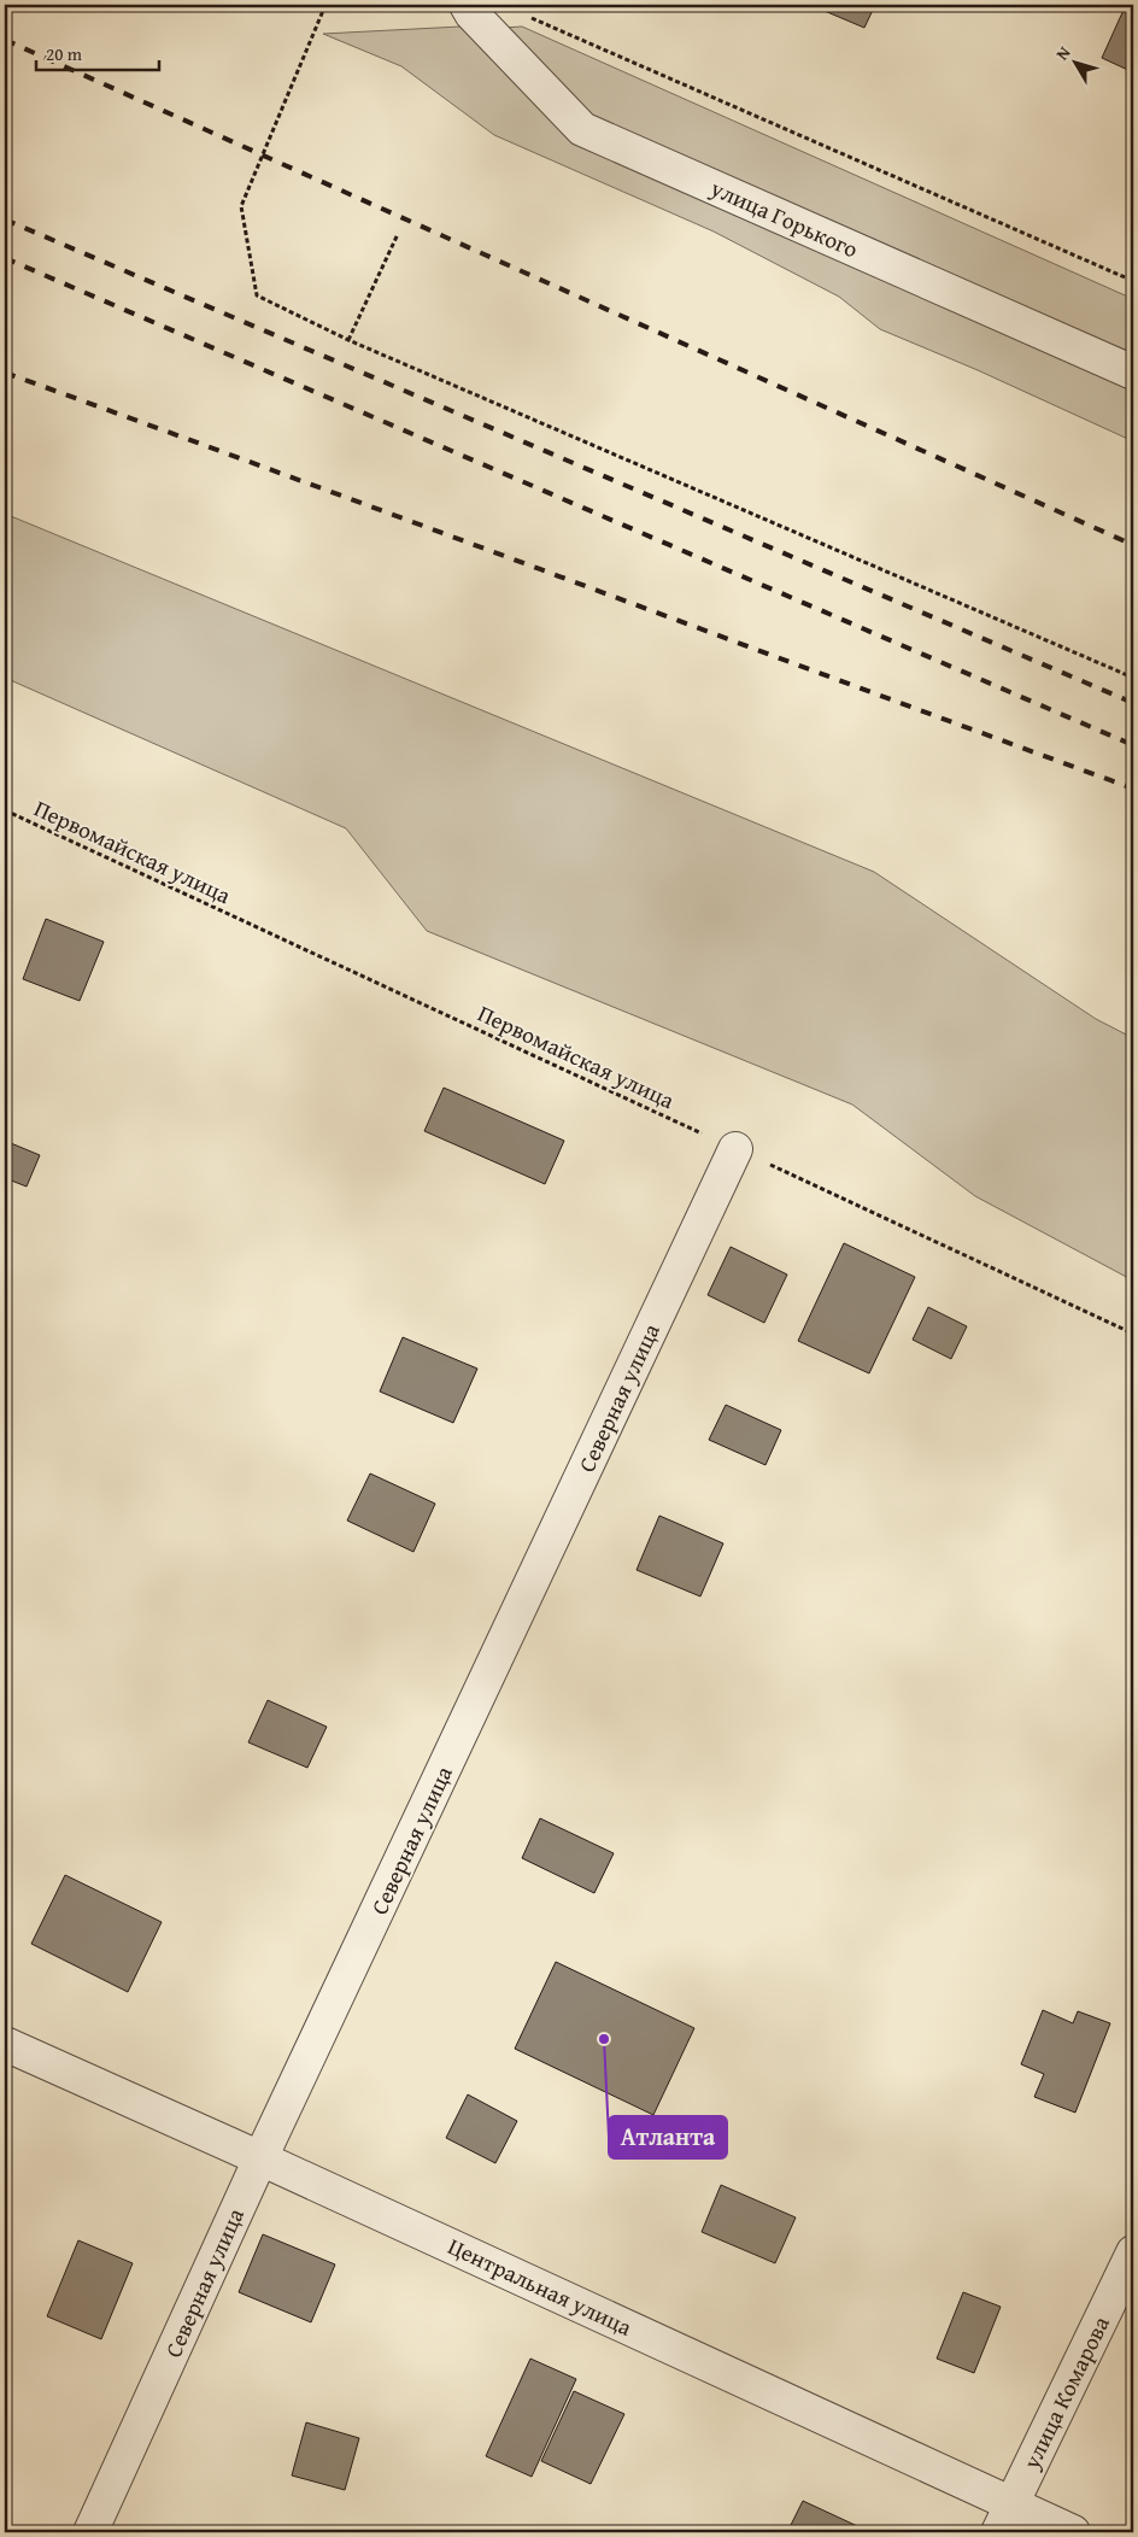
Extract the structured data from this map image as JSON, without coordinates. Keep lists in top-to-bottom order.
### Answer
{
  "streets": {
    "street": [
      "улица Горького",
      "Северная улица",
      "Центральная улица",
      "улица Комарова"
    ],
    "path": ["Первомайская улица"]
  },
  "crossings": [
    ["Первомайская улица", "Северная улица"],
    ["Северная улица", "Центральная улица"],
    ["Центральная улица", "улица Комарова"]
  ],
  "places": ["Атланта"],
  "scale_bar": "20 m",
  "north": "top left"
}
